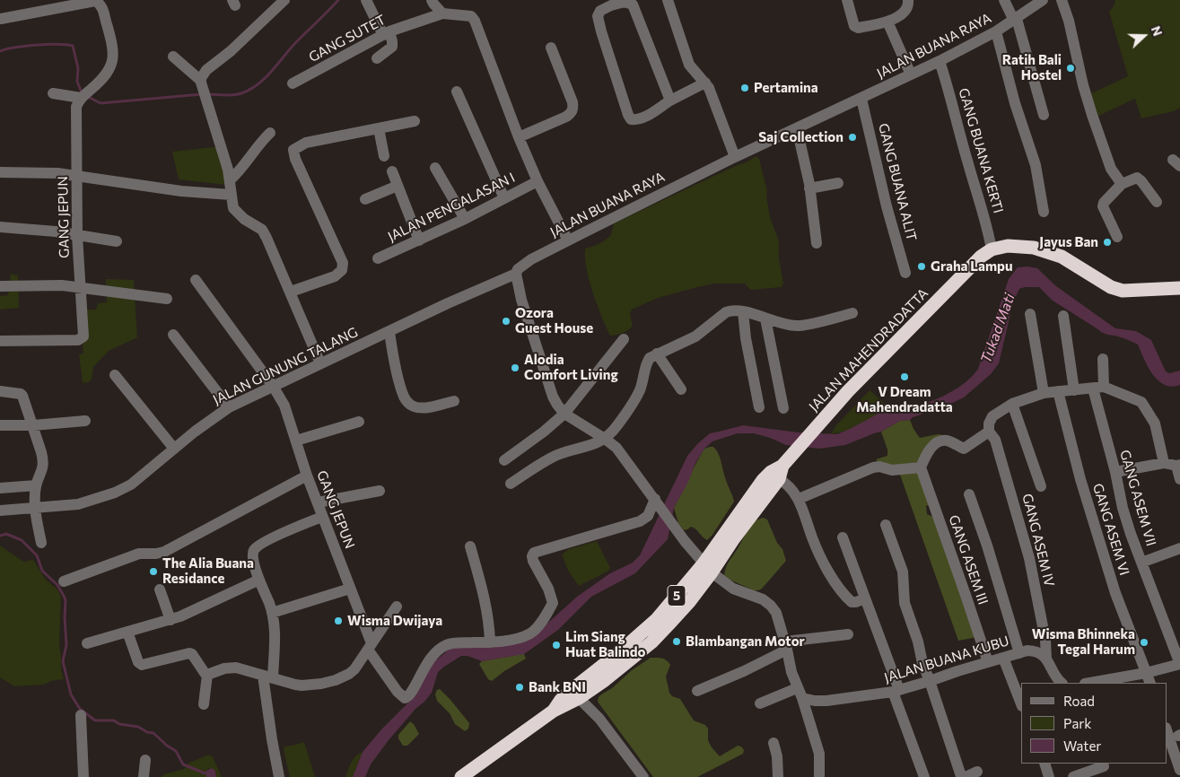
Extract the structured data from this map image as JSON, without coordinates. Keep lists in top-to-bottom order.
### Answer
{
  "streets": {
    "highway": ["JALAN MAHENDRADATTA", "5"],
    "street": [
      "GANG SUTET",
      "JALAN BUANA RAYA",
      "GANG BUANA KERTI",
      "GANG BUANA ALIT",
      "JALAN PENGALASAN I",
      "GANG JEPUN",
      "JALAN GUNUNG TALANG",
      "GANG ASEM VII",
      "GANG ASEM VI",
      "GANG ASEM IV",
      "GANG ASEM III",
      "JALAN BUANA KUBU"
    ]
  },
  "crossings": [
    ["JALAN BUANA RAYA", "GANG BUANA KERTI"],
    ["JALAN BUANA RAYA", "GANG BUANA ALIT"],
    ["JALAN BUANA RAYA", "JALAN GUNUNG TALANG"],
    ["GANG BUANA KERTI", "JALAN MAHENDRADATTA"],
    ["GANG JEPUN", "JALAN GUNUNG TALANG"],
    ["GANG ASEM IV", "JALAN BUANA KUBU"],
    ["GANG ASEM III", "JALAN BUANA KUBU"]
  ],
  "water": ["Tukad Mati"],
  "places": [
    "Ratih Bali Hostel",
    "Pertamina",
    "Saj Collection",
    "Jayus Ban",
    "Graha Lampu",
    "Ozora Guest House",
    "Alodia Comfort Living",
    "V Dream Mahendradatta",
    "The Alia Buana Residance",
    "Wisma Dwijaya",
    "Blambangan Motor",
    "Wisma Bhinneka Tegal Harum",
    "Lim Siang Huat Balindo",
    "Bank BNI"
  ],
  "legend": ["Road", "Park", "Water"],
  "north": "right"
}
